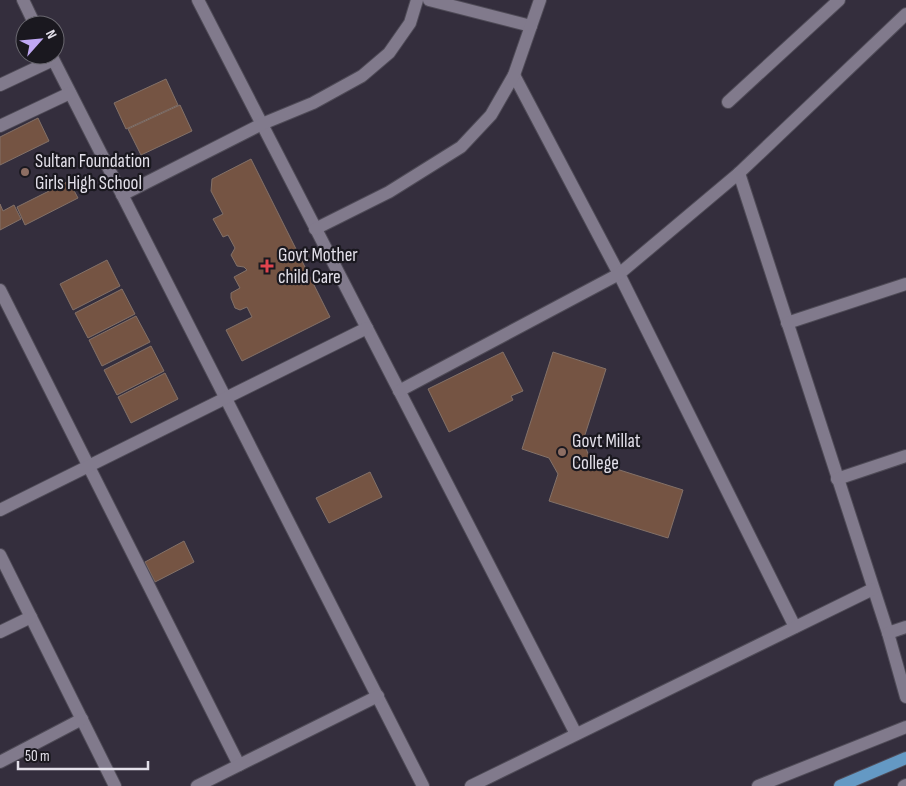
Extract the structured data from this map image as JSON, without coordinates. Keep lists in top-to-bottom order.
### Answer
{
  "places": {
    "other": ["Sultan Foundation Girls High School", "Govt Millat College"],
    "health": ["Govt Mother child Care"]
  },
  "scale_bar": "50 m",
  "north": "top right"
}
